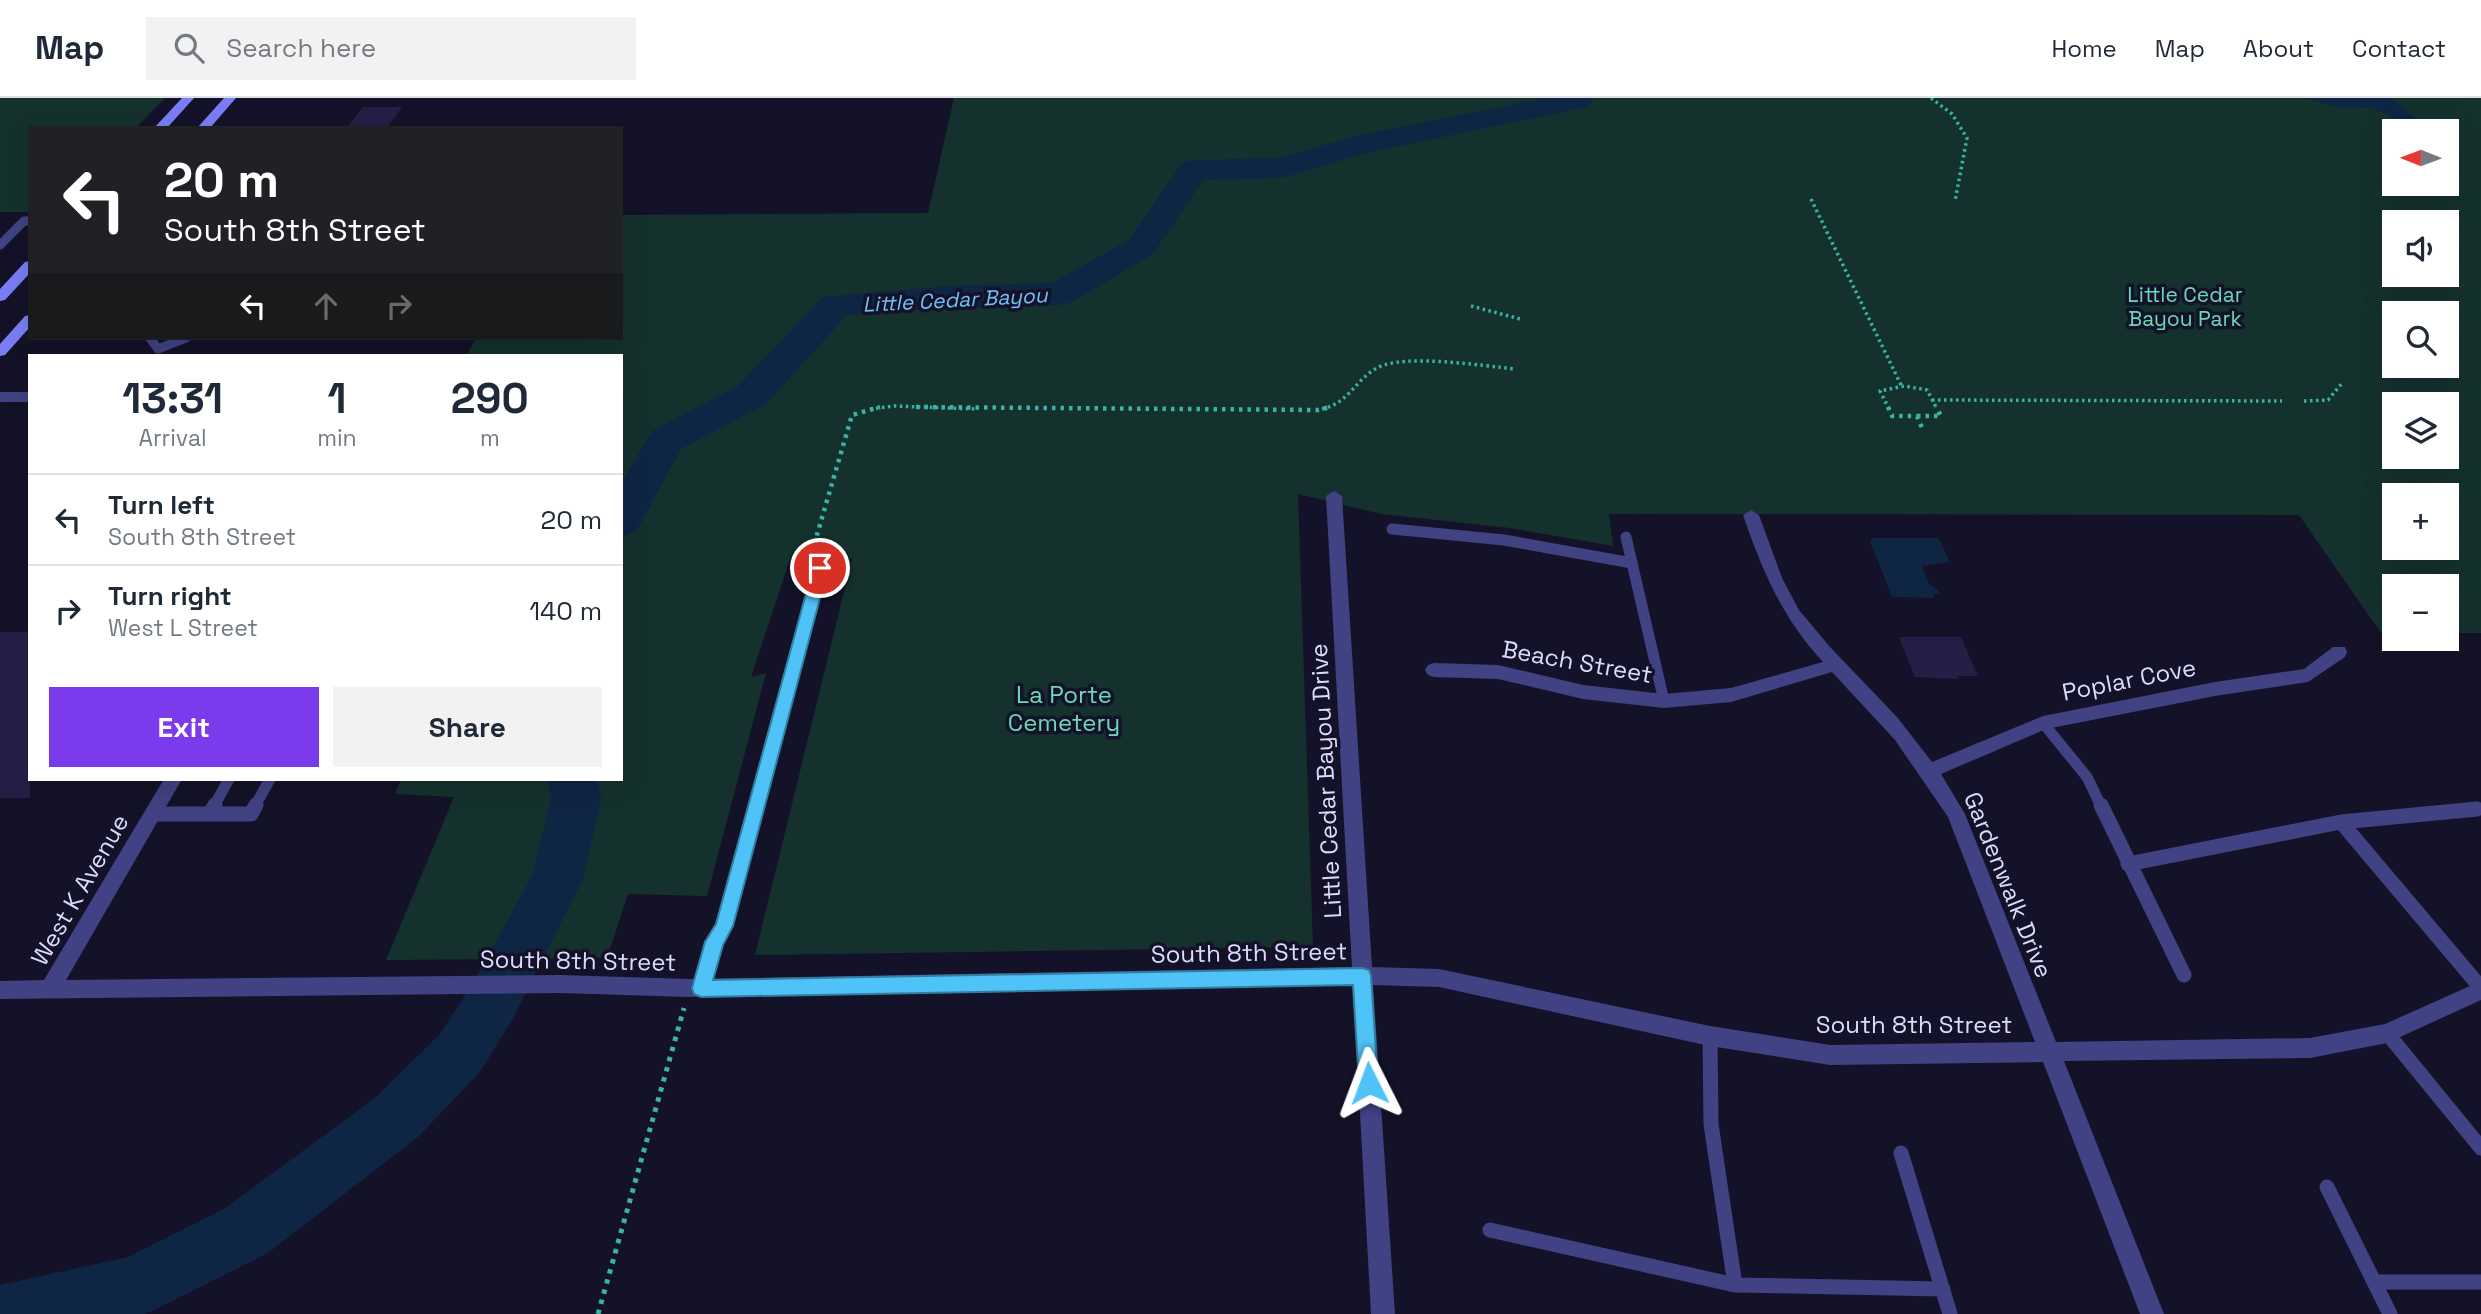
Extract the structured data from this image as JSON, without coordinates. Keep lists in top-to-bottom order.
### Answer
{
  "streets": {
    "street": [
      "Beach Street",
      "Poplar Cove",
      "Little Cedar Bayou Drive",
      "Gardenwalk Drive",
      "West K Avenue",
      "South 8th Street"
    ]
  },
  "crossings": [
    ["Beach Street", "Gardenwalk Drive"],
    ["Poplar Cove", "Gardenwalk Drive"],
    ["Little Cedar Bayou Drive", "South 8th Street"],
    ["Gardenwalk Drive", "South 8th Street"],
    ["West K Avenue", "South 8th Street"]
  ],
  "water": ["Little Cedar Bayou"],
  "parks": ["Little Cedar Bayou Park", "La Porte Cemetery"],
  "north": "left",
  "page": {
    "header": "Map",
    "search": "Search here",
    "nav": [
      "Home",
      "Map",
      "About",
      "Contact"
    ],
    "map_buttons": ["+", "−"],
    "turn": ["20 m", "South 8th Street"],
    "eta": [
      "13:31",
      "Arrival",
      "1",
      "min",
      "290",
      "m"
    ],
    "list": [
      {
        "name": "Turn left",
        "note": "South 8th Street",
        "value": "20 m"
      },
      {
        "name": "Turn right",
        "note": "West L Street",
        "value": "140 m"
      }
    ],
    "buttons": ["Exit", "Share"]
  }
}
